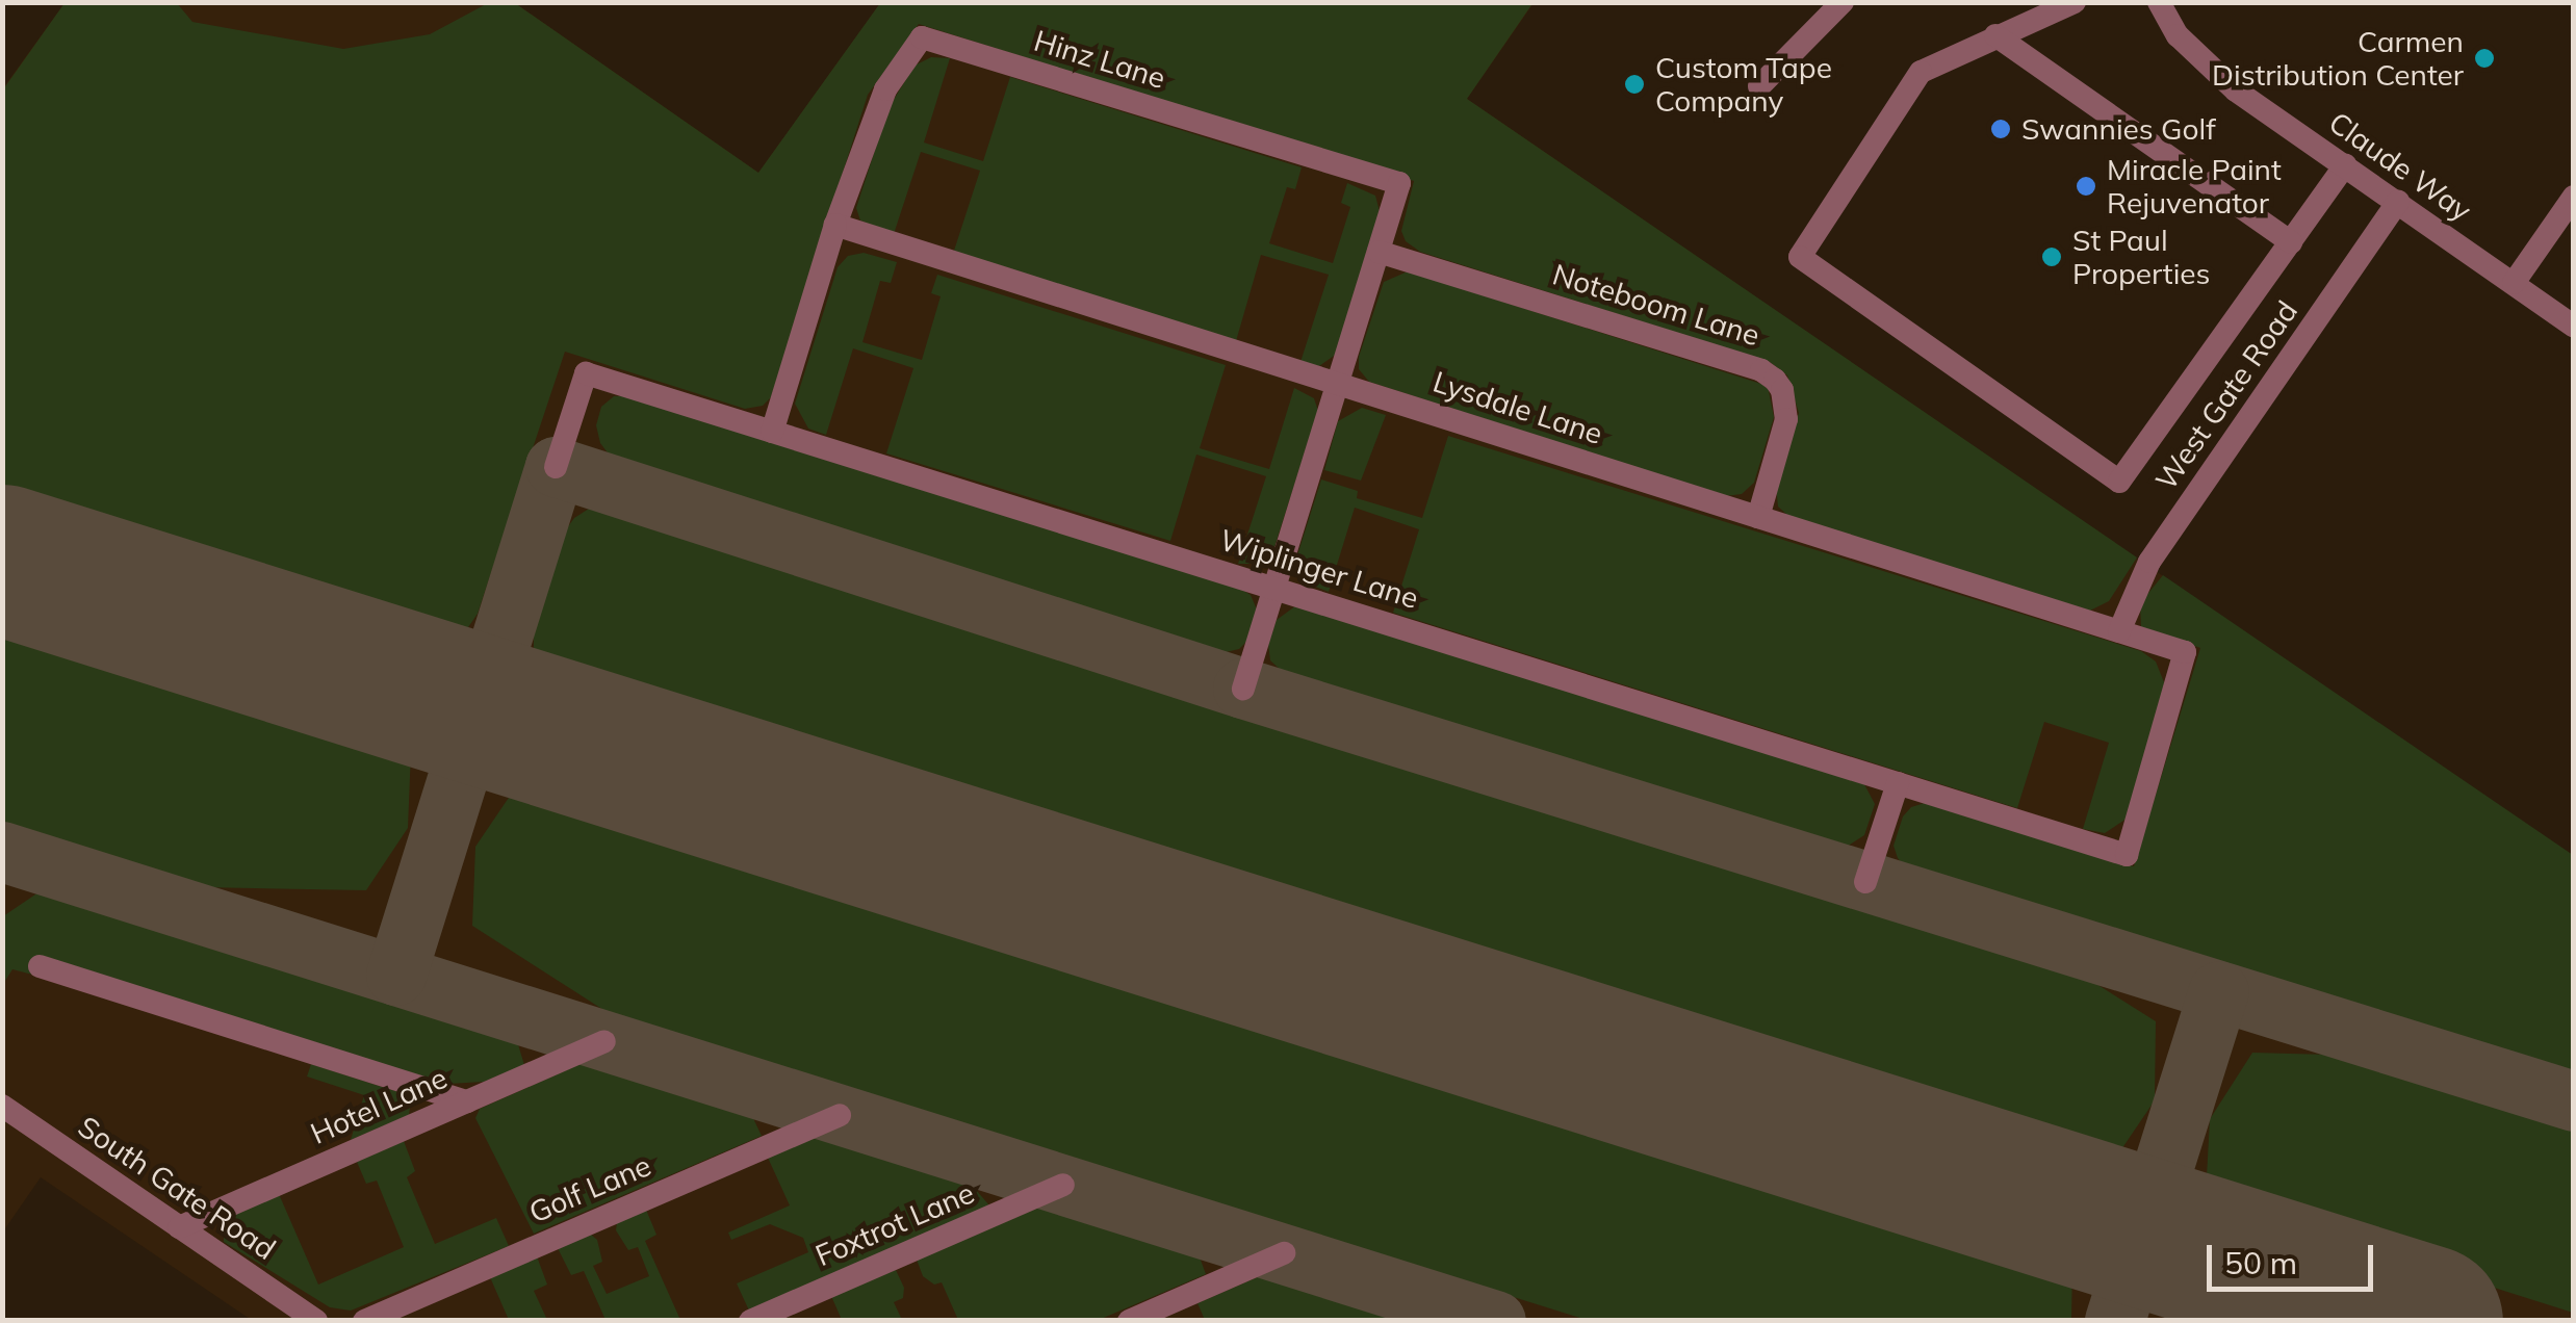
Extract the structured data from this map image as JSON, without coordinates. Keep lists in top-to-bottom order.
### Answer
{
  "streets": {
    "street": [
      "Hinz Lane",
      "Claude Way",
      "Noteboom Lane",
      "West Gate Road",
      "Lysdale Lane",
      "Wiplinger Lane",
      "Hotel Lane",
      "South Gate Road",
      "Golf Lane",
      "Foxtrot Lane"
    ]
  },
  "crossings": [
    ["Hinz Lane", "Noteboom Lane"],
    ["Hinz Lane", "Lysdale Lane"],
    ["Claude Way", "West Gate Road"],
    ["Noteboom Lane", "Lysdale Lane"],
    ["West Gate Road", "Lysdale Lane"],
    ["Lysdale Lane", "Wiplinger Lane"],
    ["Hotel Lane", "South Gate Road"]
  ],
  "places": [
    "Carmen Distribution Center",
    "Custom Tape Company",
    "Swannies Golf",
    "Miracle Paint Rejuvenator",
    "St Paul Properties"
  ],
  "scale_bar": "50 m"
}
